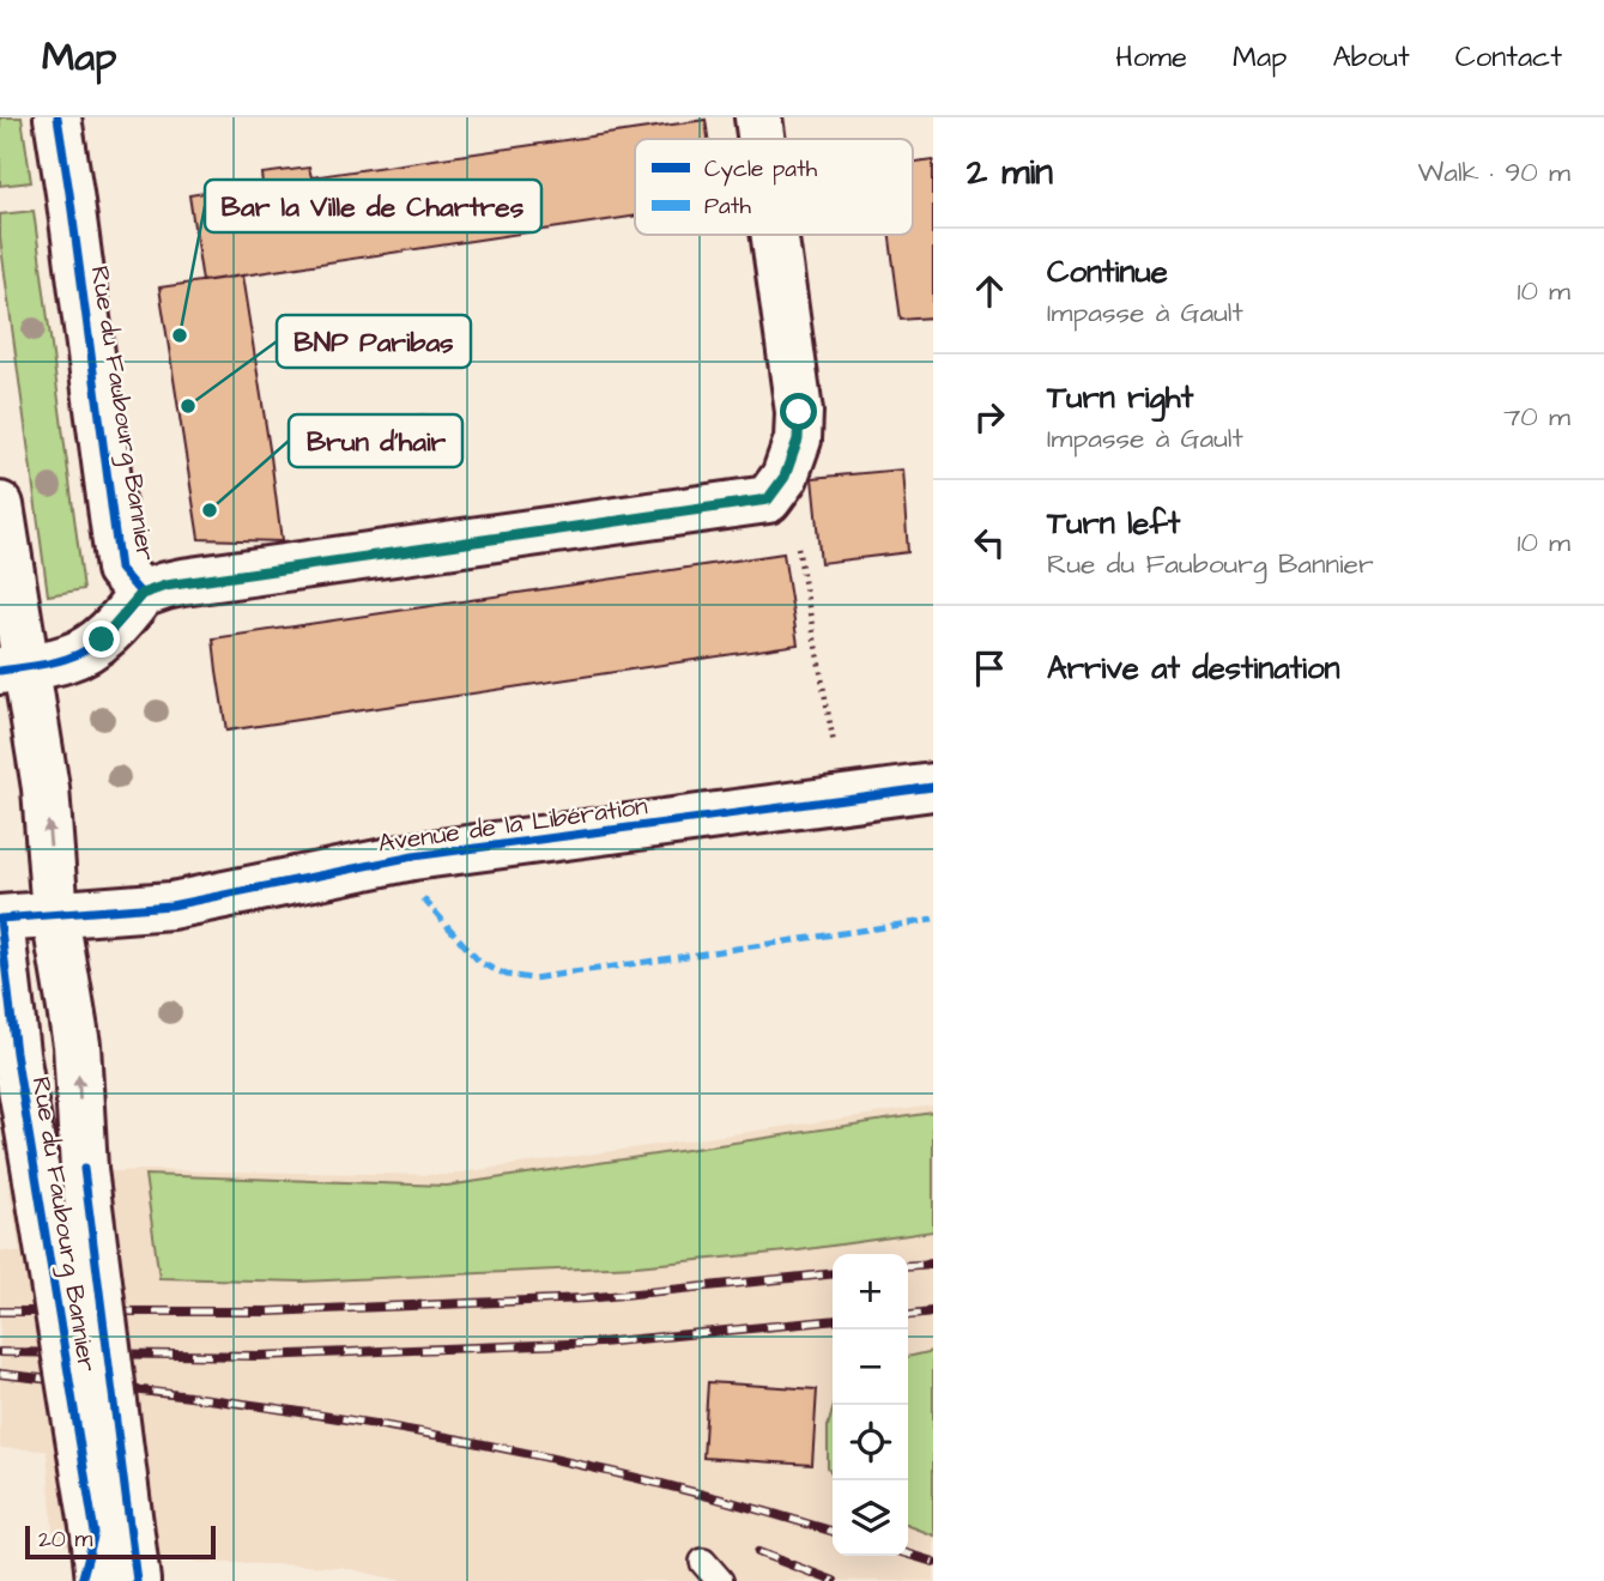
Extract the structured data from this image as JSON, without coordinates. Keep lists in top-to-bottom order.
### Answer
{
  "streets": {
    "main road": ["Rue du Faubourg Bannier", "Avenue de la Libération"]
  },
  "crossings": [
    ["Rue du Faubourg Bannier", "Avenue de la Libération"]
  ],
  "places": ["Bar la Ville de Chartres", "BNP Paribas", "Brun d'hair"],
  "legend": ["Cycle path", "Path"],
  "scale_bar": "20 m",
  "page": {
    "header": "Map",
    "nav": [
      "Home",
      "Map",
      "About",
      "Contact"
    ],
    "heading": ["2 min", "Walk · 90 m"],
    "list": [
      ["Continue", "Impasse à Gault", "10 m"],
      ["Turn right", "Impasse à Gault", "70 m"],
      ["Turn left", "Rue du Faubourg Bannier", "10 m"],
      "Arrive at destination"
    ],
    "map_buttons": ["+", "−"],
    "scale": "20 m"
  }
}
